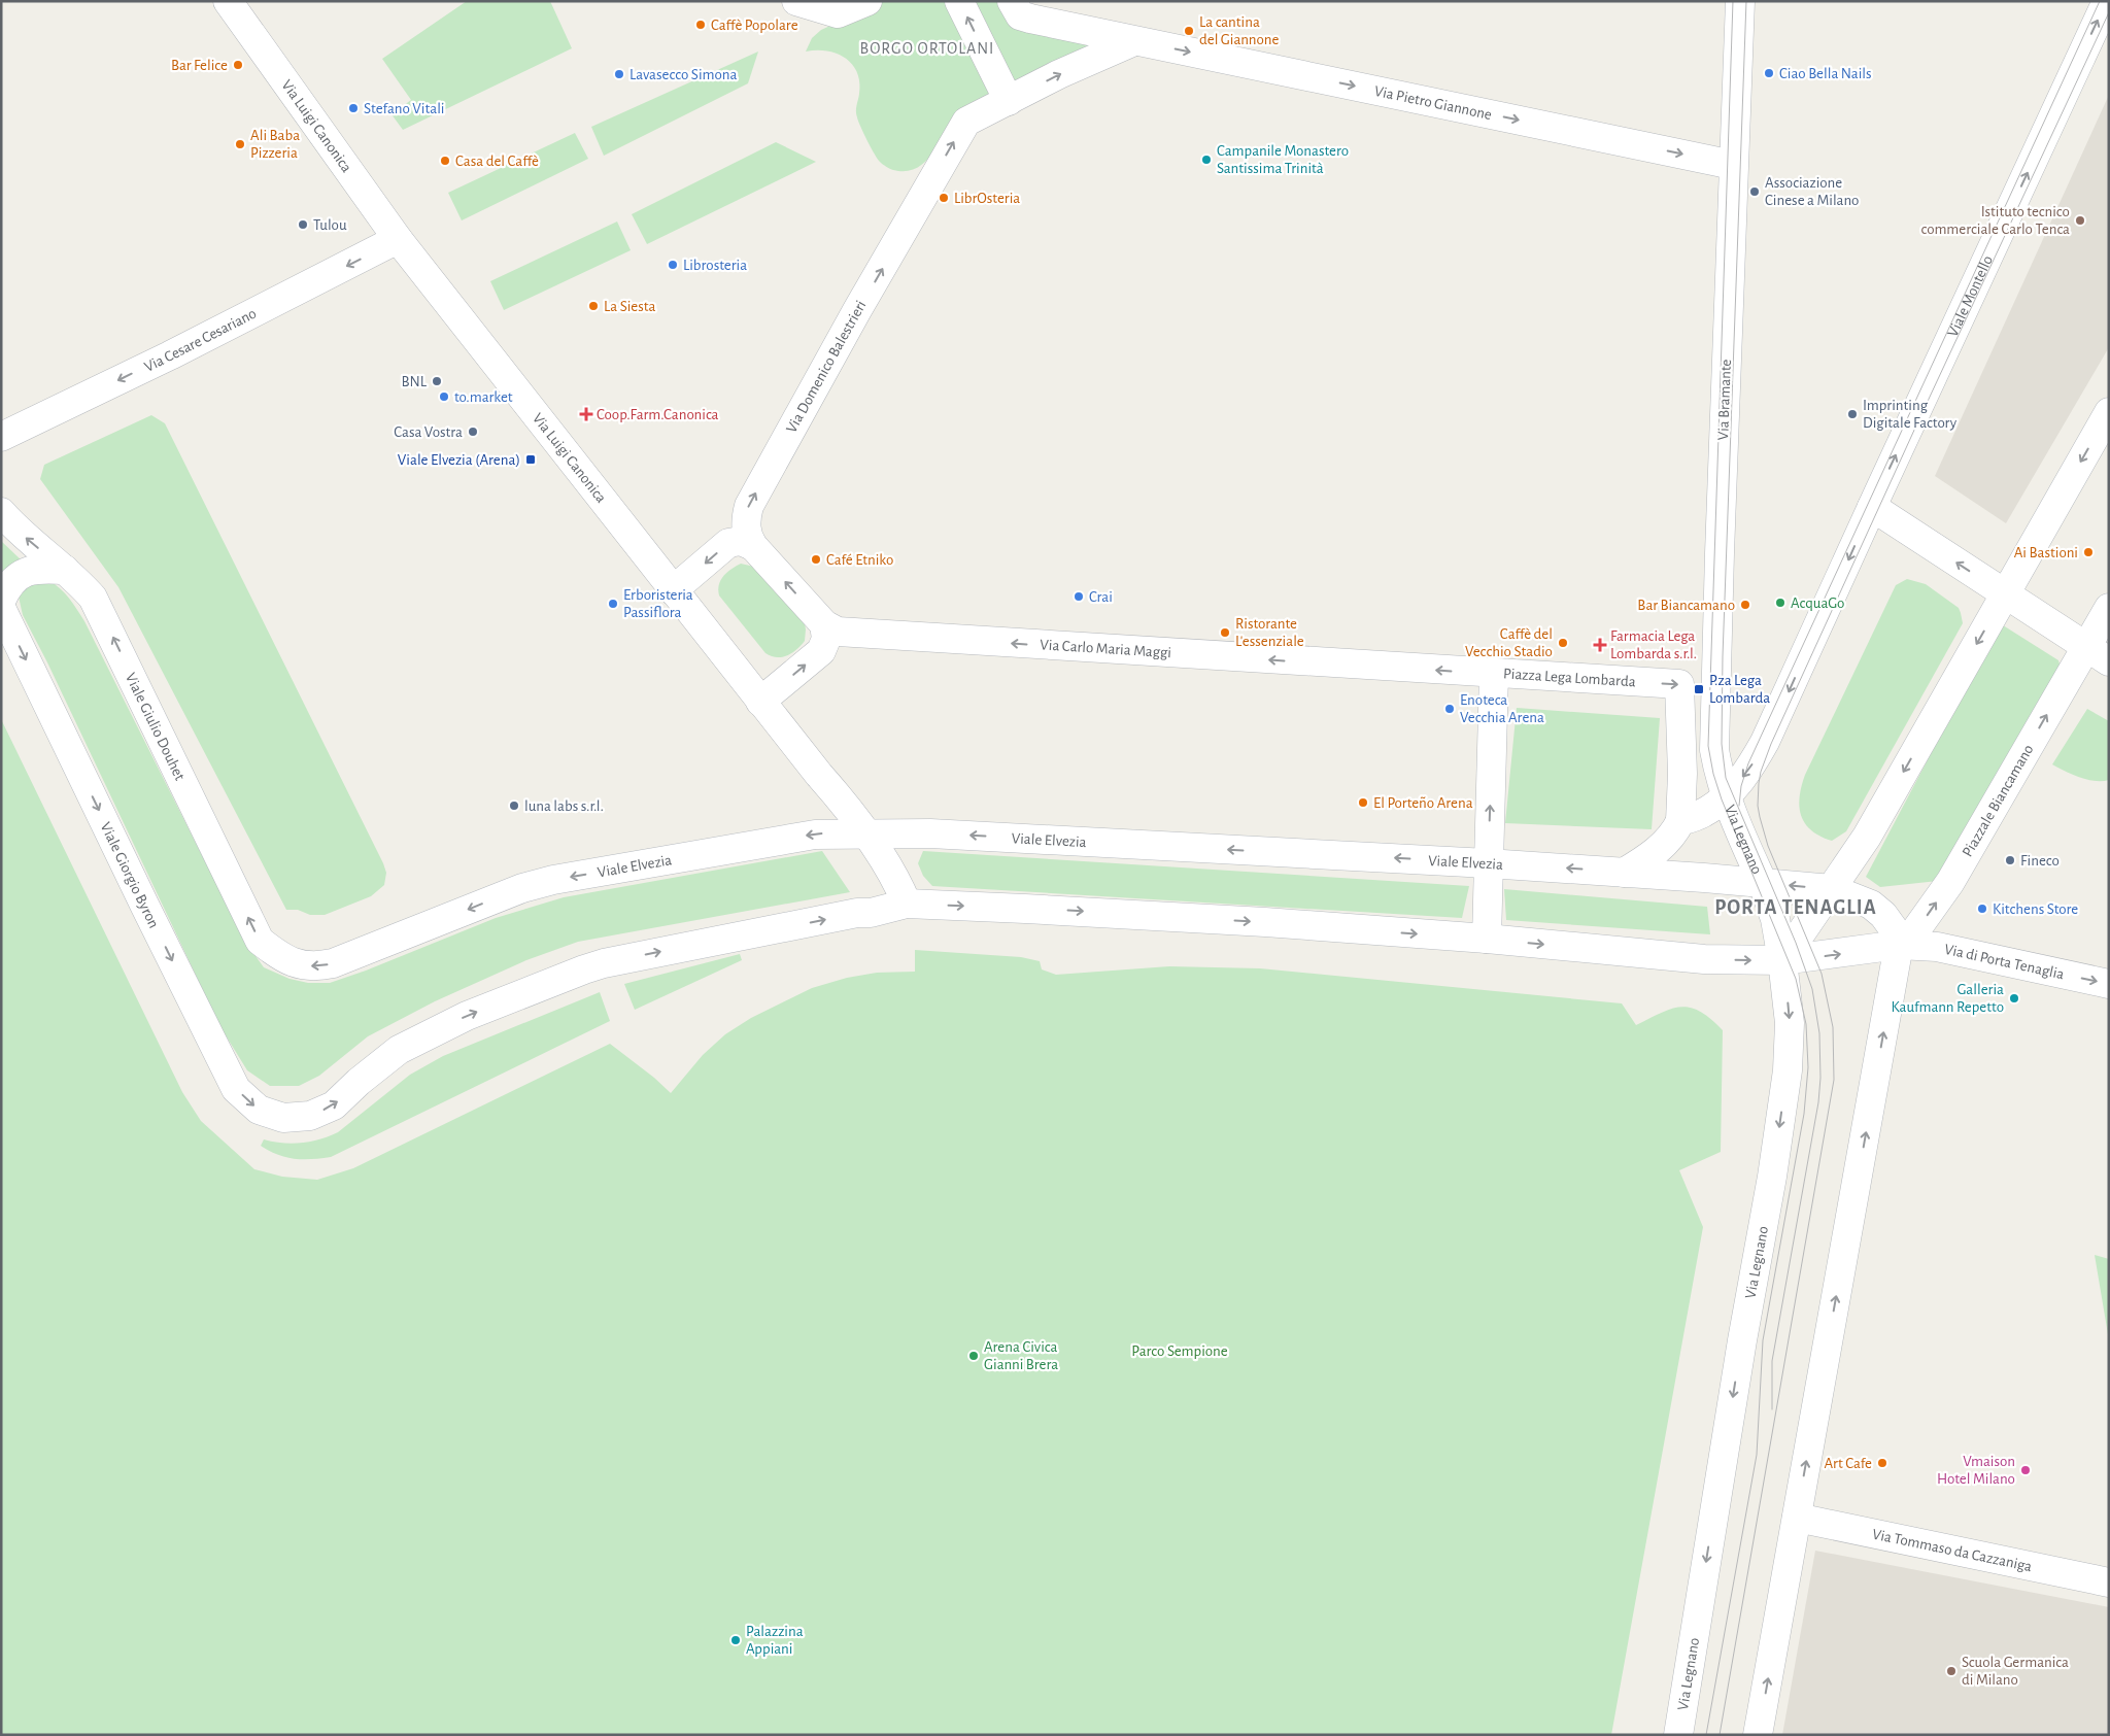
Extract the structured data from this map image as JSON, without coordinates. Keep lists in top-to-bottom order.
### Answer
{
  "streets": {
    "street": [
      "Via Pietro Giannone",
      "Via Luigi Canonica",
      "Viale Montello",
      "Via Cesare Cesariano",
      "Via Domenico Balestrieri",
      "Via Bramante",
      "Via Carlo Maria Maggi",
      "Piazza Lega Lombarda",
      "Viale Giulio Douhet",
      "Piazzale Biancamano",
      "Viale Elvezia",
      "Via Legnano",
      "Viale Giorgio Byron",
      "Via di Porta Tenaglia",
      "Via Tommaso da Cazzaniga"
    ]
  },
  "crossings": [
    ["Via Pietro Giannone", "Via Domenico Balestrieri"],
    ["Via Pietro Giannone", "Via Bramante"],
    ["Via Luigi Canonica", "Via Cesare Cesariano"],
    ["Via Luigi Canonica", "Viale Elvezia"],
    ["Via Luigi Canonica", "Viale Giorgio Byron"],
    ["Via Domenico Balestrieri", "Via Carlo Maria Maggi"],
    ["Via Bramante", "Via Legnano"],
    ["Via Carlo Maria Maggi", "Piazza Lega Lombarda"],
    ["Piazza Lega Lombarda", "Viale Elvezia"],
    ["Viale Giulio Douhet", "Viale Elvezia"],
    ["Piazzale Biancamano", "Via di Porta Tenaglia"],
    ["Viale Elvezia", "Via Legnano"]
  ],
  "one_way": [
    "Via Pietro Giannone",
    "Via Cesare Cesariano",
    "Via Domenico Balestrieri",
    "Via Carlo Maria Maggi",
    "Viale Giulio Douhet",
    "Via di Porta Tenaglia"
  ],
  "districts": ["BORGO ORTOLANI", "PORTA TENAGLIA"],
  "parks": ["Parco Sempione"],
  "places": {
    "other": [
      "Caffè Popolare",
      "La cantina del Giannone",
      "Bar Felice",
      "Ciao Bella Nails",
      "Lavasecco Simona",
      "Stefano Vitali",
      "Ali Baba Pizzeria",
      "Campanile Monastero Santissima Trinità",
      "Casa del Caffè",
      "Associazione Cinese a Milano",
      "LibrOsteria",
      "Istituto tecnico commerciale Carlo Tenca",
      "Tulou",
      "Librosteria",
      "La Siesta",
      "BNL",
      "to.market",
      "Imprinting Digitale Factory",
      "Casa Vostra",
      "Ai Bastioni",
      "Café Etniko",
      "Crai",
      "AcquaGo",
      "Erboristeria Passiflora",
      "Bar Biancamano",
      "Ristorante L'essenziale",
      "Caffè del Vecchio Stadio",
      "Enoteca Vecchia Arena",
      "El Porteño Arena",
      "luna labs s.r.l.",
      "Fineco",
      "Kitchens Store",
      "Galleria Kaufmann Repetto",
      "Arena Civica Gianni Brera",
      "Art Cafe",
      "Vmaison Hotel Milano",
      "Palazzina Appiani",
      "Scuola Germanica di Milano"
    ],
    "health": ["Coop.Farm.Canonica", "Farmacia Lega Lombarda s.r.l."],
    "transit": ["Viale Elvezia (Arena)", "P.za Lega Lombarda"]
  }
}
